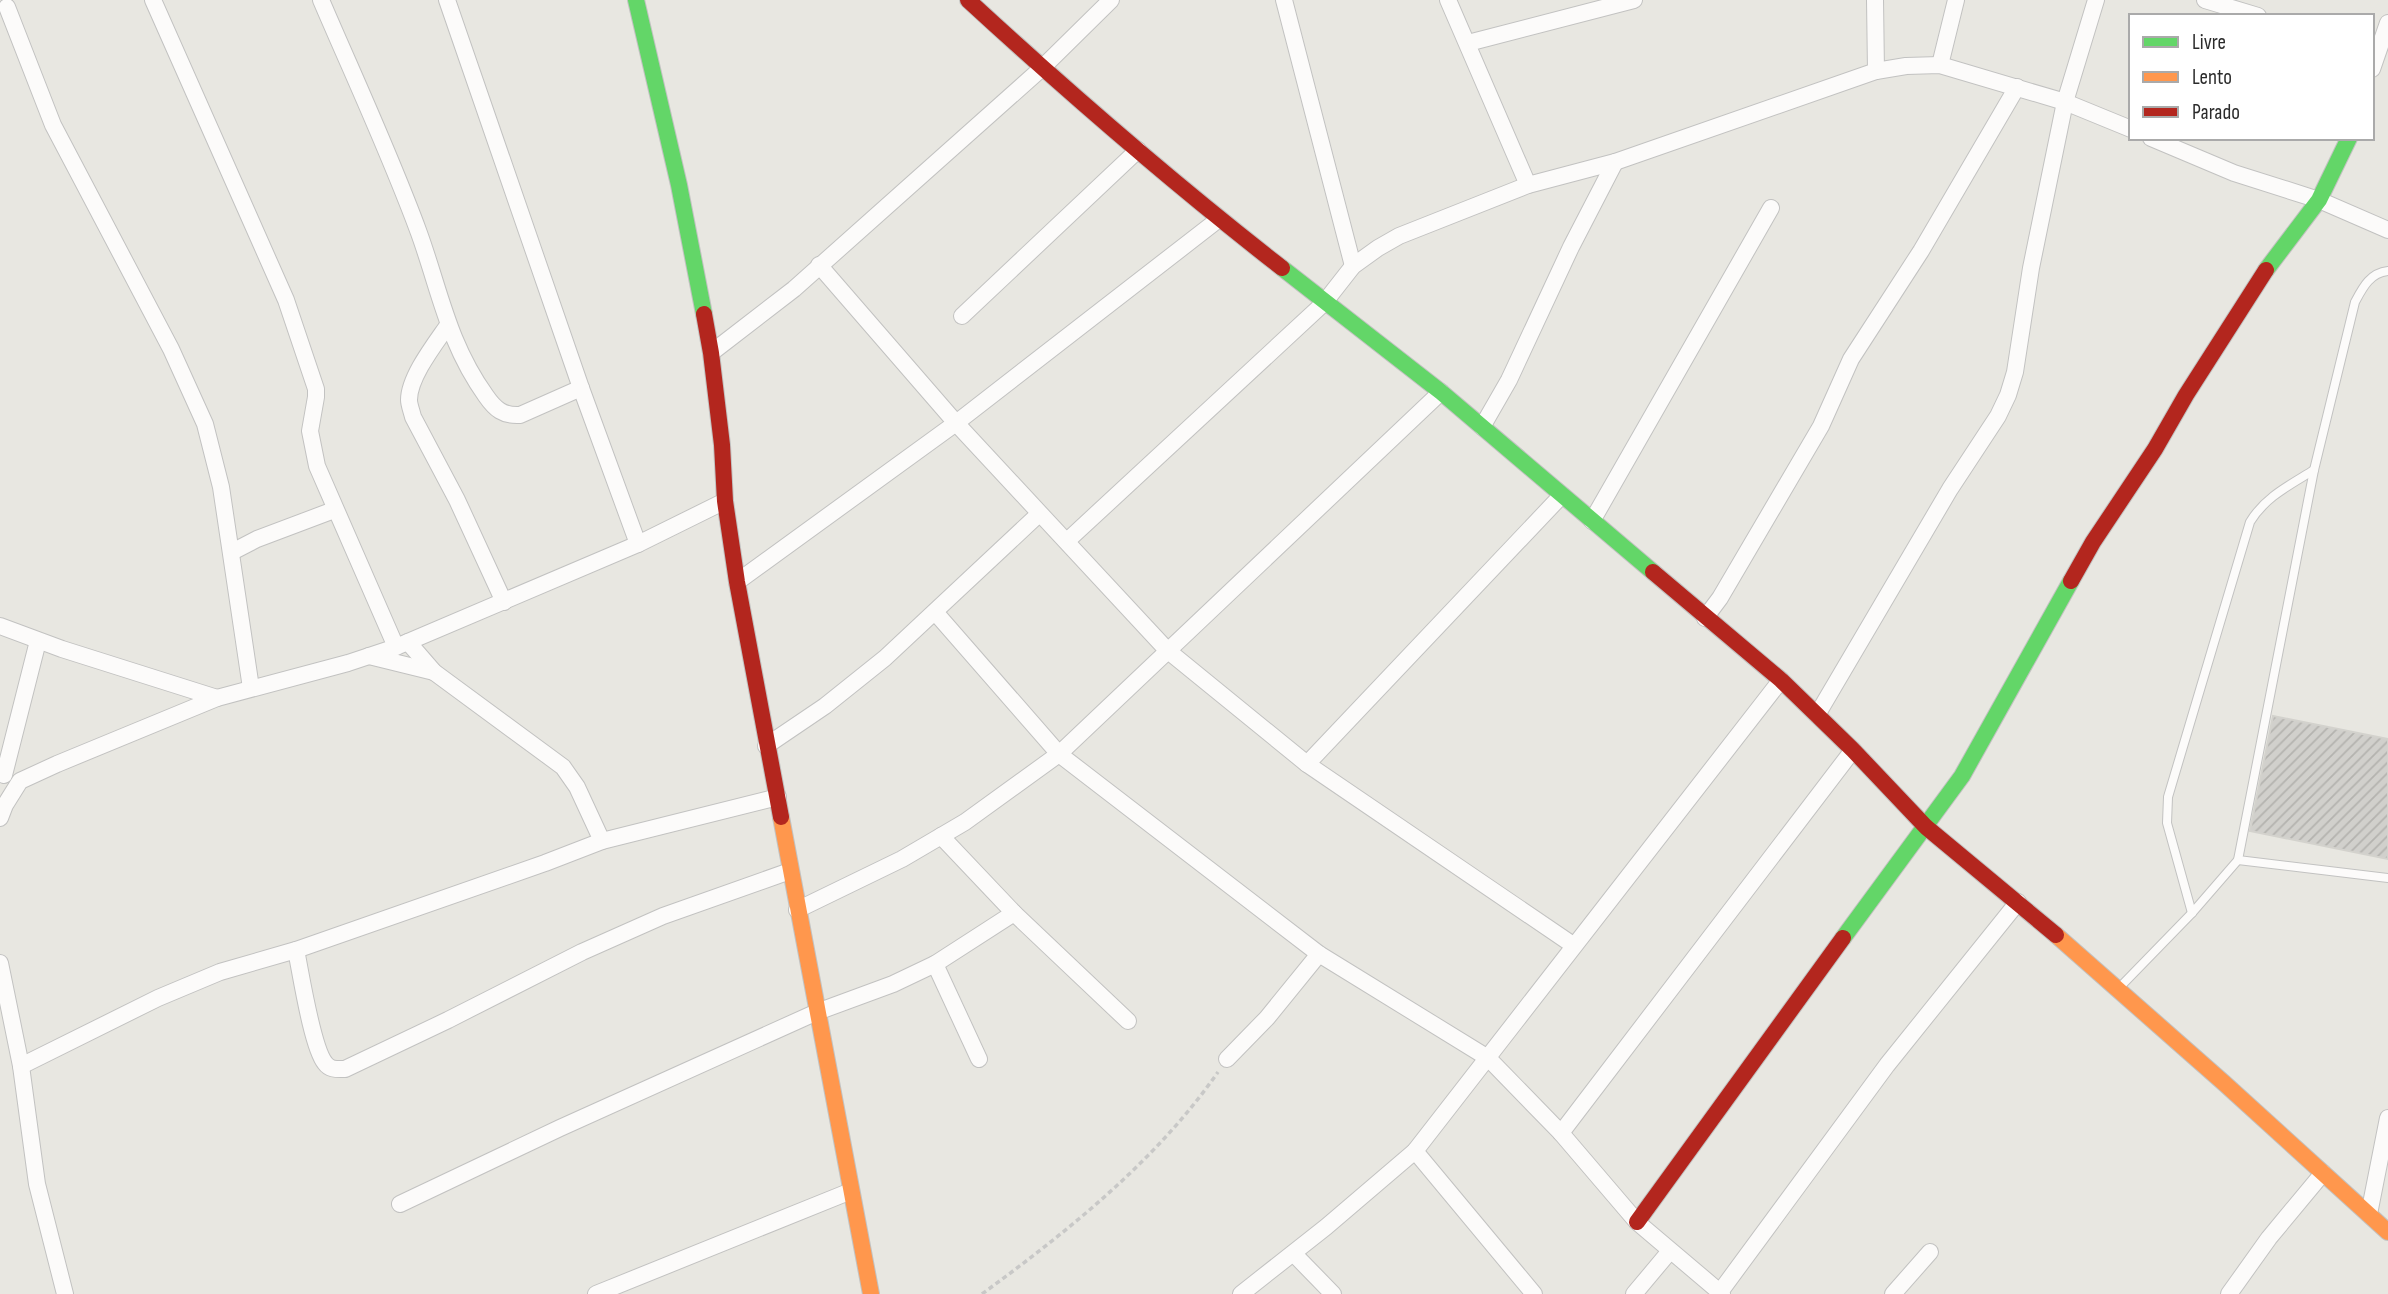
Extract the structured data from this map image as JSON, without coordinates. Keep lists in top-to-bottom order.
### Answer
{
  "legend": ["Livre", "Lento", "Parado"]
}
